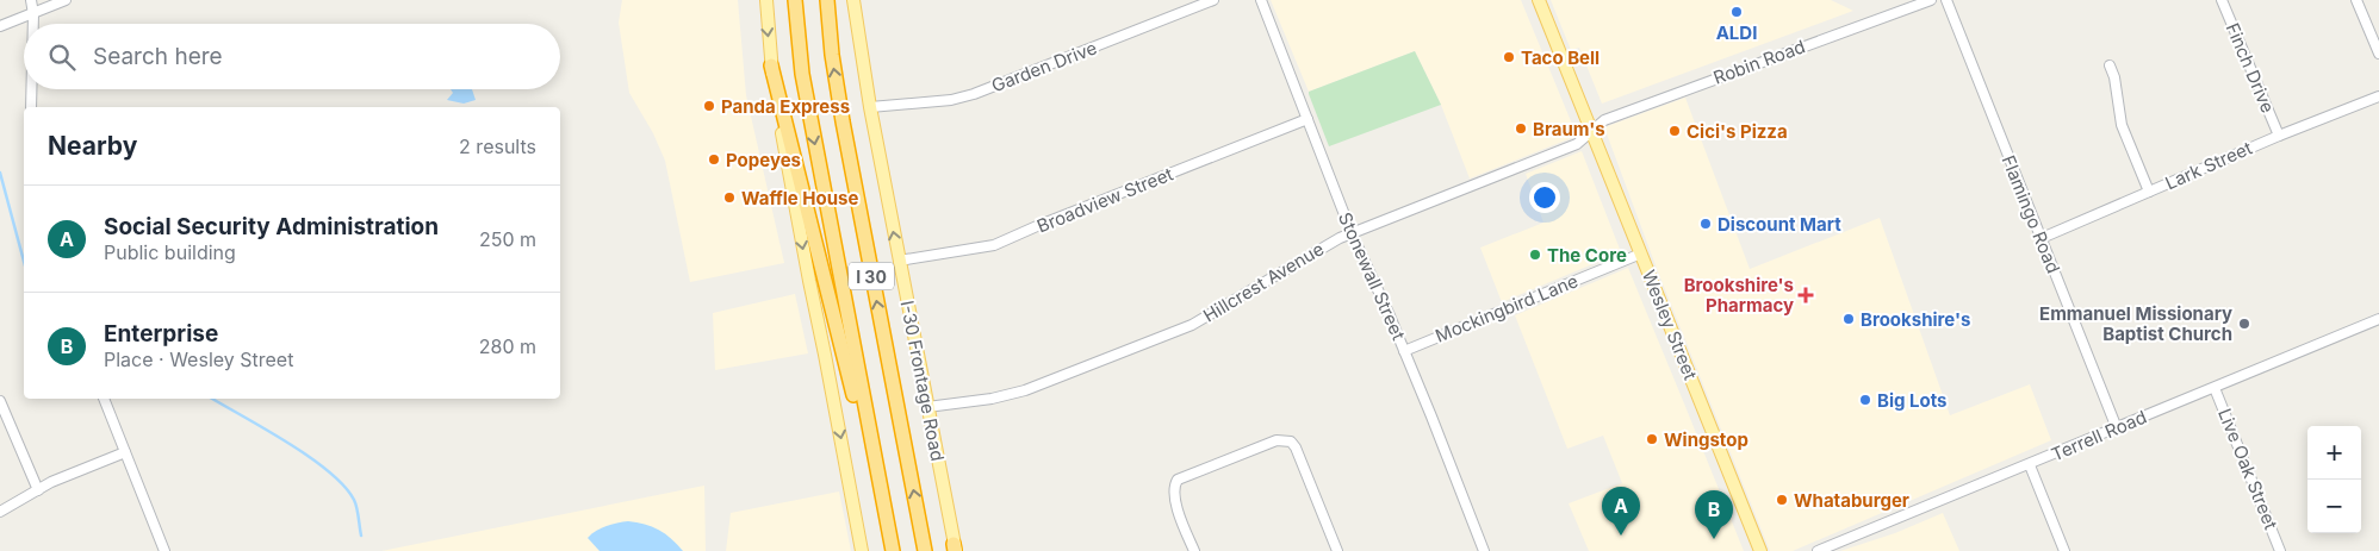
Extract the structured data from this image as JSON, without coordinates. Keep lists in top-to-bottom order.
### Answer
{
  "streets": {
    "highway": ["I 30"],
    "main road": ["Wesley Street", "I-30 Frontage Road"],
    "street": [
      "Robin Road",
      "Garden Drive",
      "Finch Drive",
      "Lark Street",
      "Broadview Street",
      "Flamingo Road",
      "Stonewall Street",
      "Hillcrest Avenue",
      "Mockingbird Lane",
      "Terrell Road",
      "Live Oak Street"
    ]
  },
  "crossings": [
    ["Robin Road", "Hillcrest Avenue"],
    ["Robin Road", "Wesley Street"],
    ["Garden Drive", "I-30 Frontage Road"],
    ["Finch Drive", "Lark Street"],
    ["Lark Street", "Flamingo Road"],
    ["Broadview Street", "Stonewall Street"],
    ["Broadview Street", "I-30 Frontage Road"],
    ["Flamingo Road", "Terrell Road"],
    ["Stonewall Street", "Hillcrest Avenue"],
    ["Stonewall Street", "Mockingbird Lane"],
    ["Hillcrest Avenue", "Wesley Street"],
    ["Hillcrest Avenue", "I-30 Frontage Road"],
    ["Mockingbird Lane", "Wesley Street"],
    ["Terrell Road", "Live Oak Street"]
  ],
  "places": {
    "other": [
      "ALDI",
      "Taco Bell",
      "Panda Express",
      "Braum's",
      "Cici's Pizza",
      "Popeyes",
      "Waffle House",
      "Discount Mart",
      "The Core",
      "Brookshire's",
      "Emmanuel Missionary Baptist Church",
      "Big Lots",
      "Wingstop",
      "Whataburger"
    ],
    "health": ["Brookshire's Pharmacy"]
  },
  "page": {
    "search": "Search here",
    "heading": ["Nearby", "2 results"],
    "list": [
      {
        "mark": "A",
        "name": "Social Security Administration",
        "note": "Public building",
        "value": "250 m"
      },
      {
        "mark": "B",
        "name": "Enterprise",
        "note": "Place · Wesley Street",
        "value": "280 m"
      }
    ],
    "map_buttons": ["+", "−"],
    "pins": ["A", "B"]
  }
}
